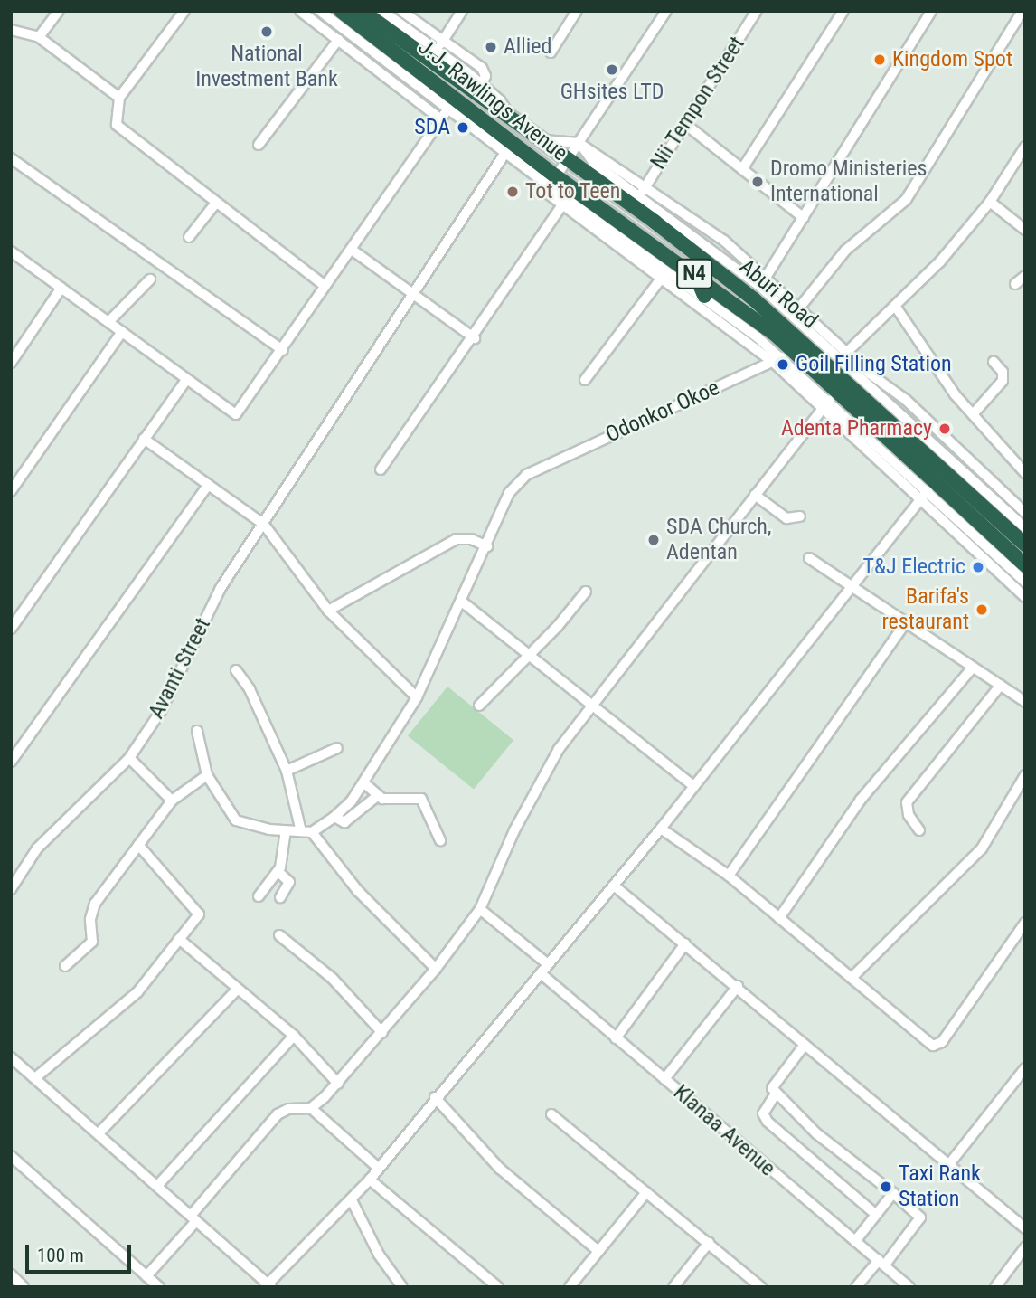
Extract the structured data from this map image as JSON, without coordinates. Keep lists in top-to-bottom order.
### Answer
{
  "streets": {
    "highway": ["J.J. Rawlings Avenue", "N4", "Aburi Road"],
    "street": [
      "Nii Tempon Street",
      "Odonkor Okoe",
      "Avanti Street",
      "Klanaa Avenue"
    ]
  },
  "crossings": [
    ["J.J. Rawlings Avenue", "Aburi Road"],
    ["J.J. Rawlings Avenue", "Avanti Street"]
  ],
  "places": [
    "National Investment Bank",
    "Allied",
    "Kingdom Spot",
    "GHsites LTD",
    "SDA",
    "Dromo Ministeries International",
    "Tot to Teen",
    "Goil Filling Station",
    "Adenta Pharmacy",
    "SDA Church, Adentan",
    "T&J Electric",
    "Barifa's restaurant",
    "Taxi Rank Station"
  ],
  "scale_bar": "100 m"
}
